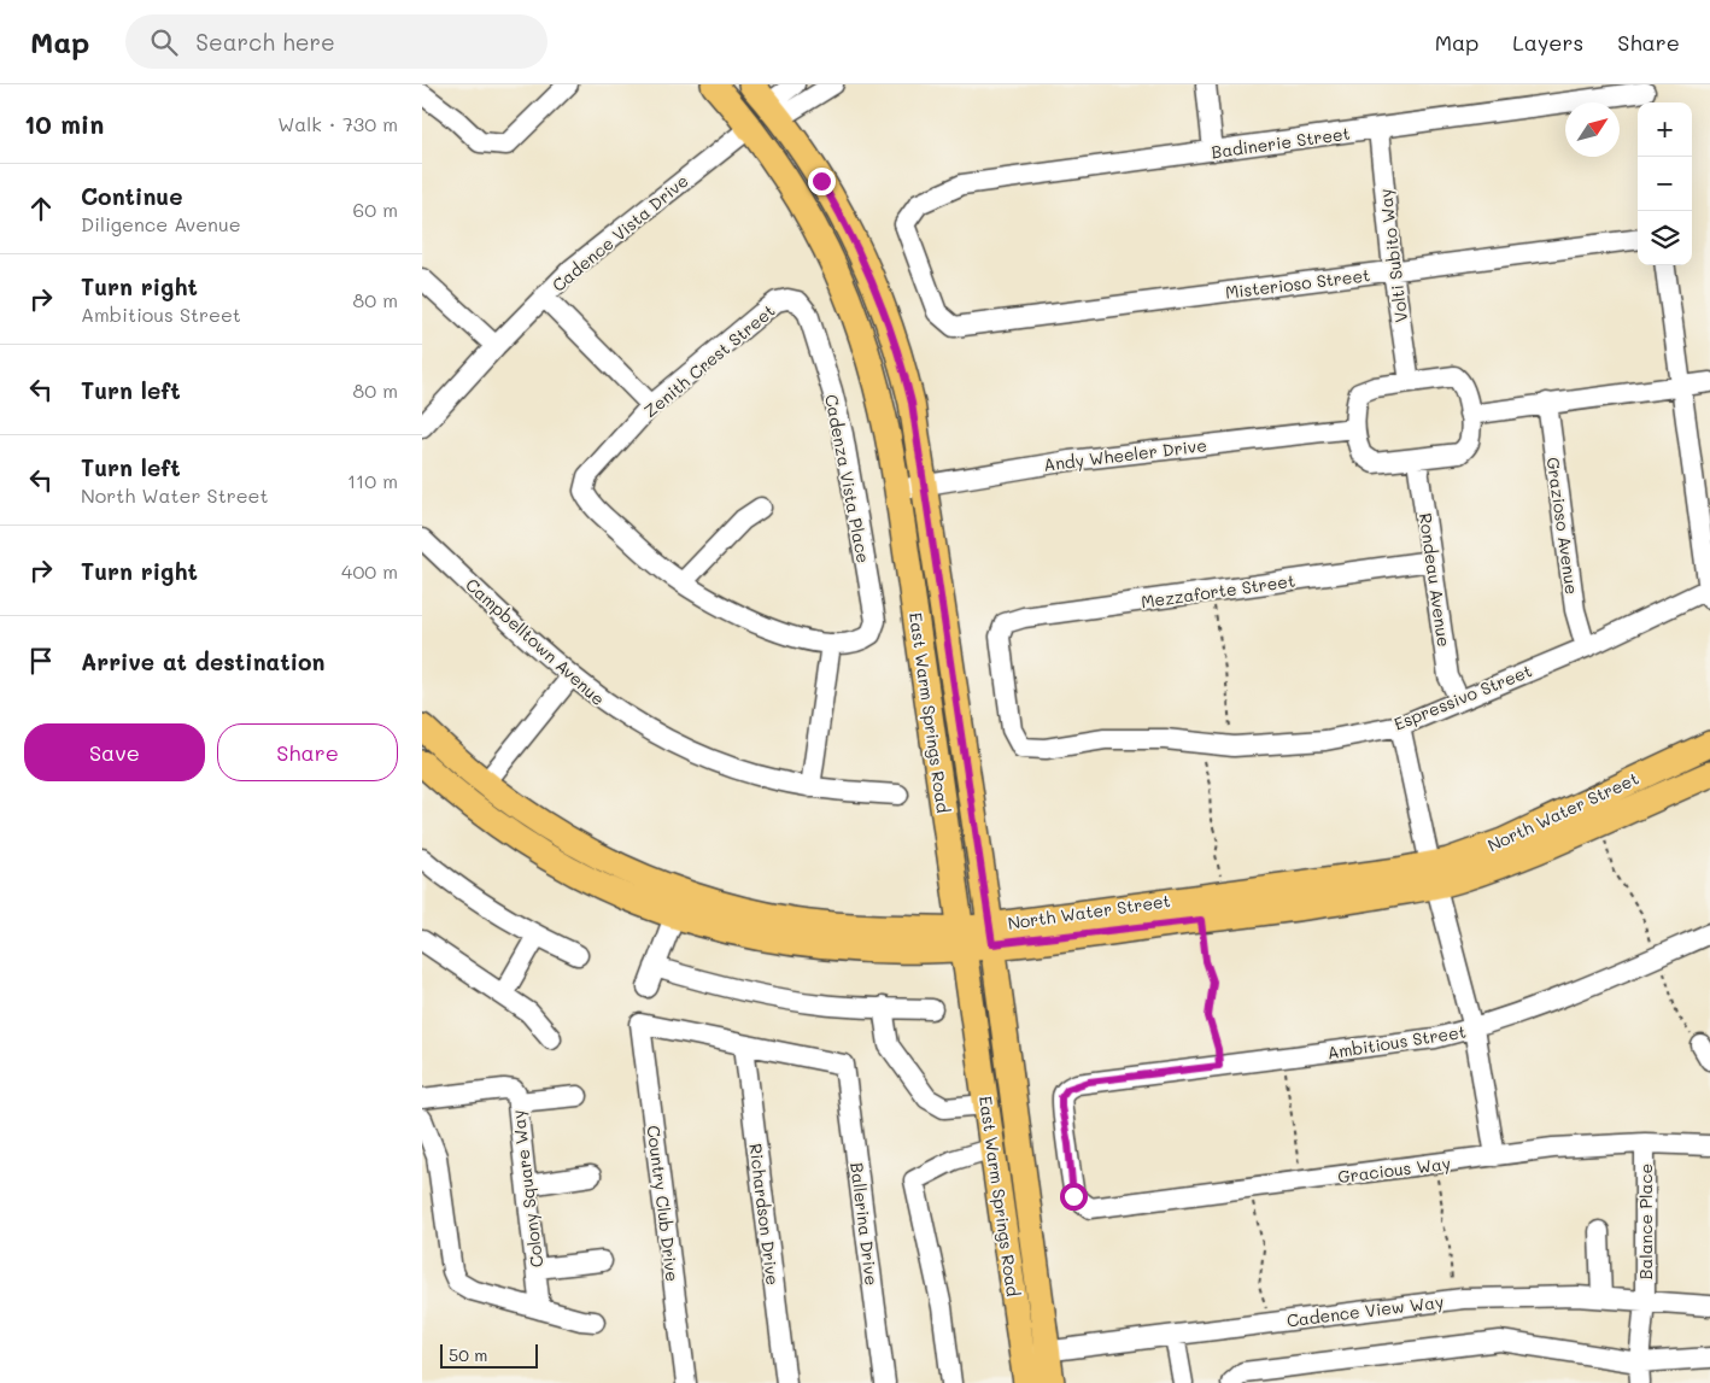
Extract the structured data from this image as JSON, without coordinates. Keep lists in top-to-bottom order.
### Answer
{
  "streets": {
    "main road": ["East Warm Springs Road", "North Water Street"],
    "street": [
      "Badinerie Street",
      "Cadence Vista Drive",
      "Volti Subito Way",
      "Misterioso Street",
      "Zenith Crest Street",
      "Andy Wheeler Drive",
      "Cadenza Vista Place",
      "Grazioso Avenue",
      "Rondeau Avenue",
      "Mezzaforte Street",
      "Campbelltown Avenue",
      "Espressivo Street",
      "Ambitious Street",
      "Gracious Way",
      "Colony Square Way",
      "Country Club Drive",
      "Richardson Drive",
      "Balance Place",
      "Ballerina Drive",
      "Cadence View Way"
    ]
  },
  "crossings": [
    ["Badinerie Street", "Volti Subito Way"],
    ["Badinerie Street", "Misterioso Street"],
    ["Cadence Vista Drive", "East Warm Springs Road"],
    ["Volti Subito Way", "Misterioso Street"],
    ["Volti Subito Way", "Andy Wheeler Drive"],
    ["Volti Subito Way", "Rondeau Avenue"],
    ["Zenith Crest Street", "Cadenza Vista Place"],
    ["Andy Wheeler Drive", "Rondeau Avenue"],
    ["Andy Wheeler Drive", "East Warm Springs Road"],
    ["Grazioso Avenue", "Espressivo Street"],
    ["Rondeau Avenue", "Mezzaforte Street"],
    ["Rondeau Avenue", "Espressivo Street"],
    ["Mezzaforte Street", "Espressivo Street"],
    ["East Warm Springs Road", "North Water Street"],
    ["East Warm Springs Road", "Cadence View Way"],
    ["Ambitious Street", "Gracious Way"],
    ["Gracious Way", "Balance Place"],
    ["Country Club Drive", "Richardson Drive"],
    ["Country Club Drive", "Ballerina Drive"],
    ["Richardson Drive", "Ballerina Drive"],
    ["Balance Place", "Cadence View Way"]
  ],
  "scale_bar": "50 m",
  "north": "top right",
  "page": {
    "header": "Map",
    "search": "Search here",
    "nav": ["Map", "Layers", "Share"],
    "heading": ["10 min", "Walk · 730 m"],
    "map_buttons": ["+", "−"],
    "list": [
      ["Continue", "Diligence Avenue", "60 m"],
      ["Turn right", "Ambitious Street", "80 m"],
      ["Turn left", "80 m"],
      ["Turn left", "North Water Street", "110 m"],
      ["Turn right", "400 m"],
      "Arrive at destination"
    ],
    "buttons": ["Save", "Share"],
    "scale": "50 m"
  }
}
